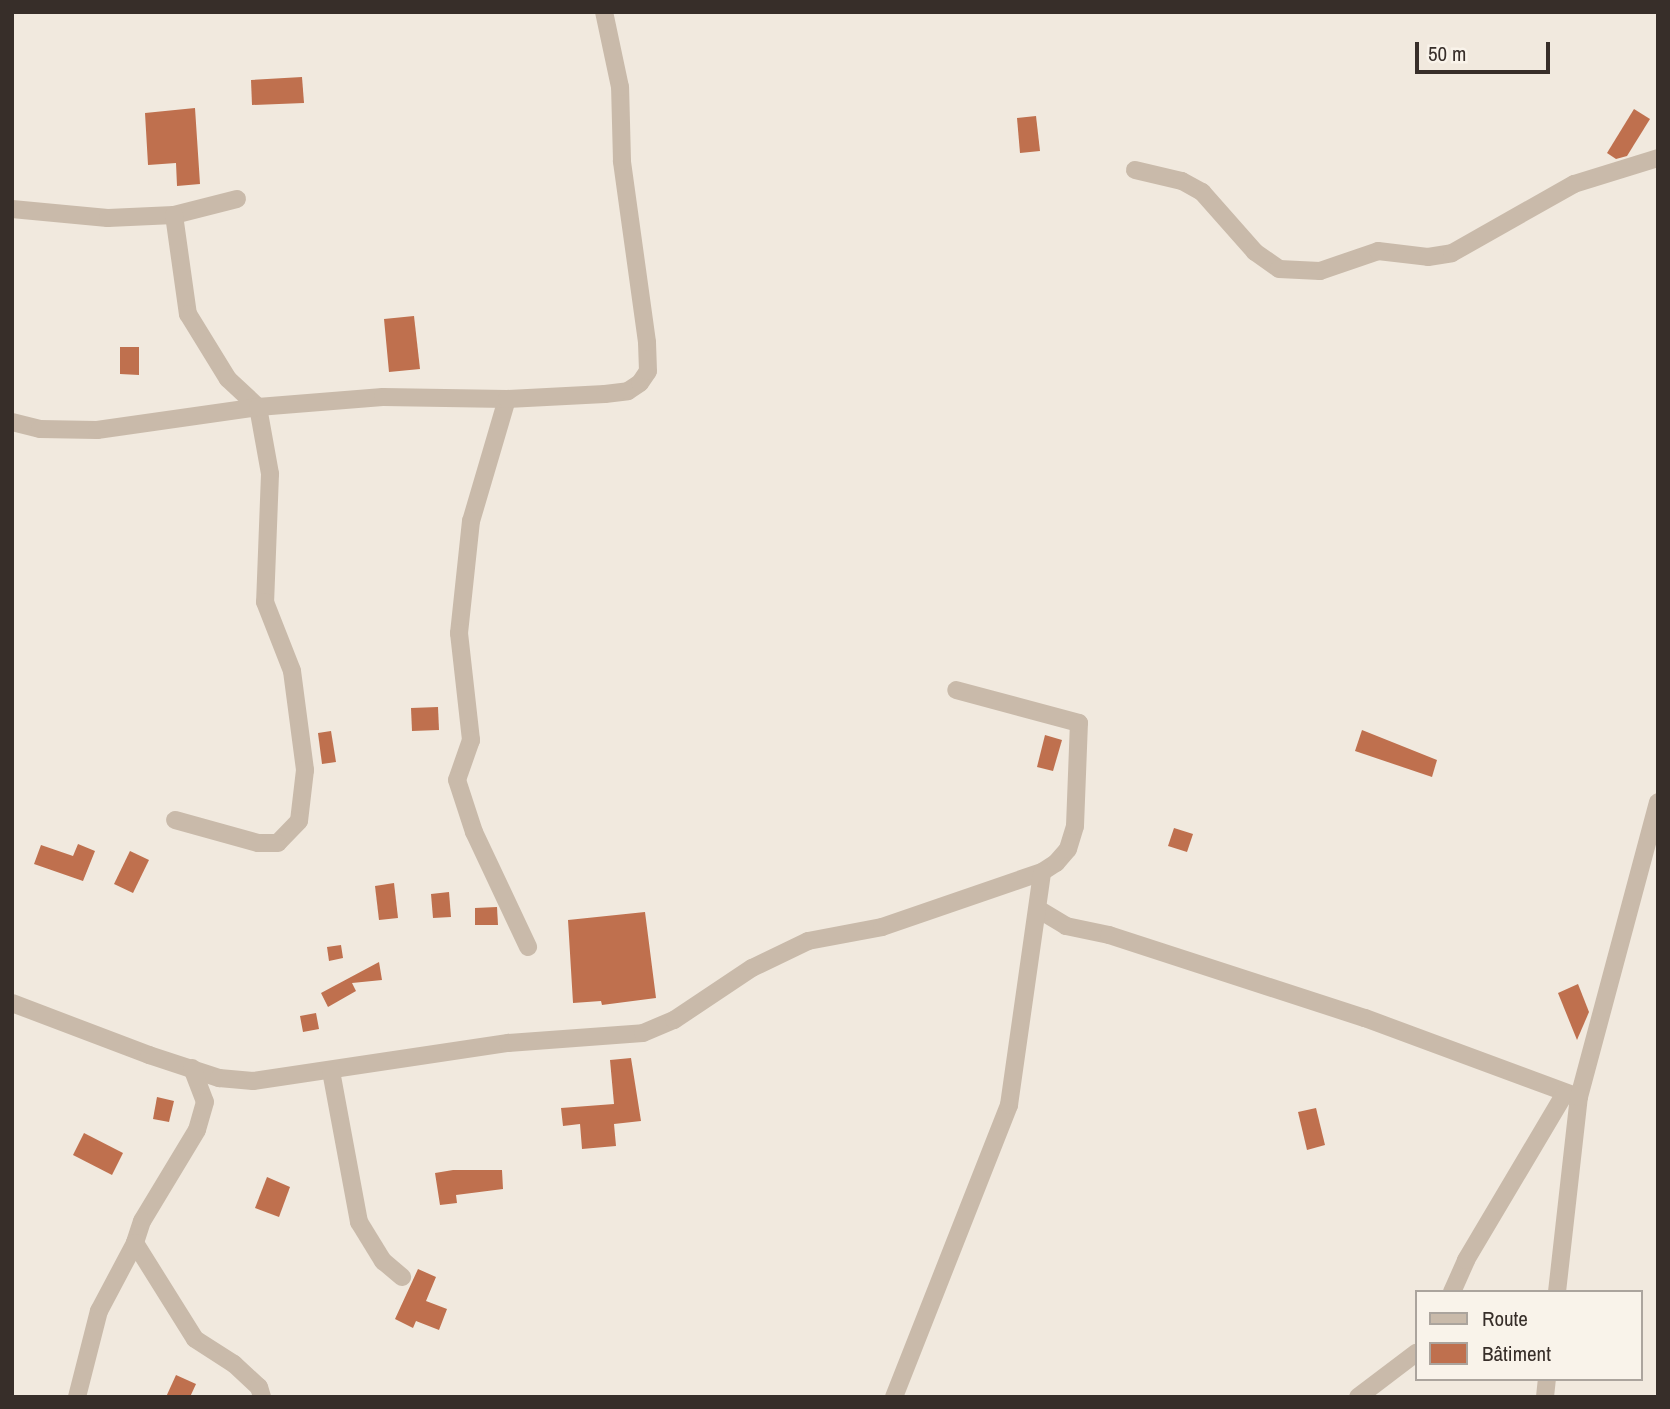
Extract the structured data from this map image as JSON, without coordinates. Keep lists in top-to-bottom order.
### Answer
{
  "legend": ["Route", "Bâtiment"],
  "scale_bar": "50 m"
}
